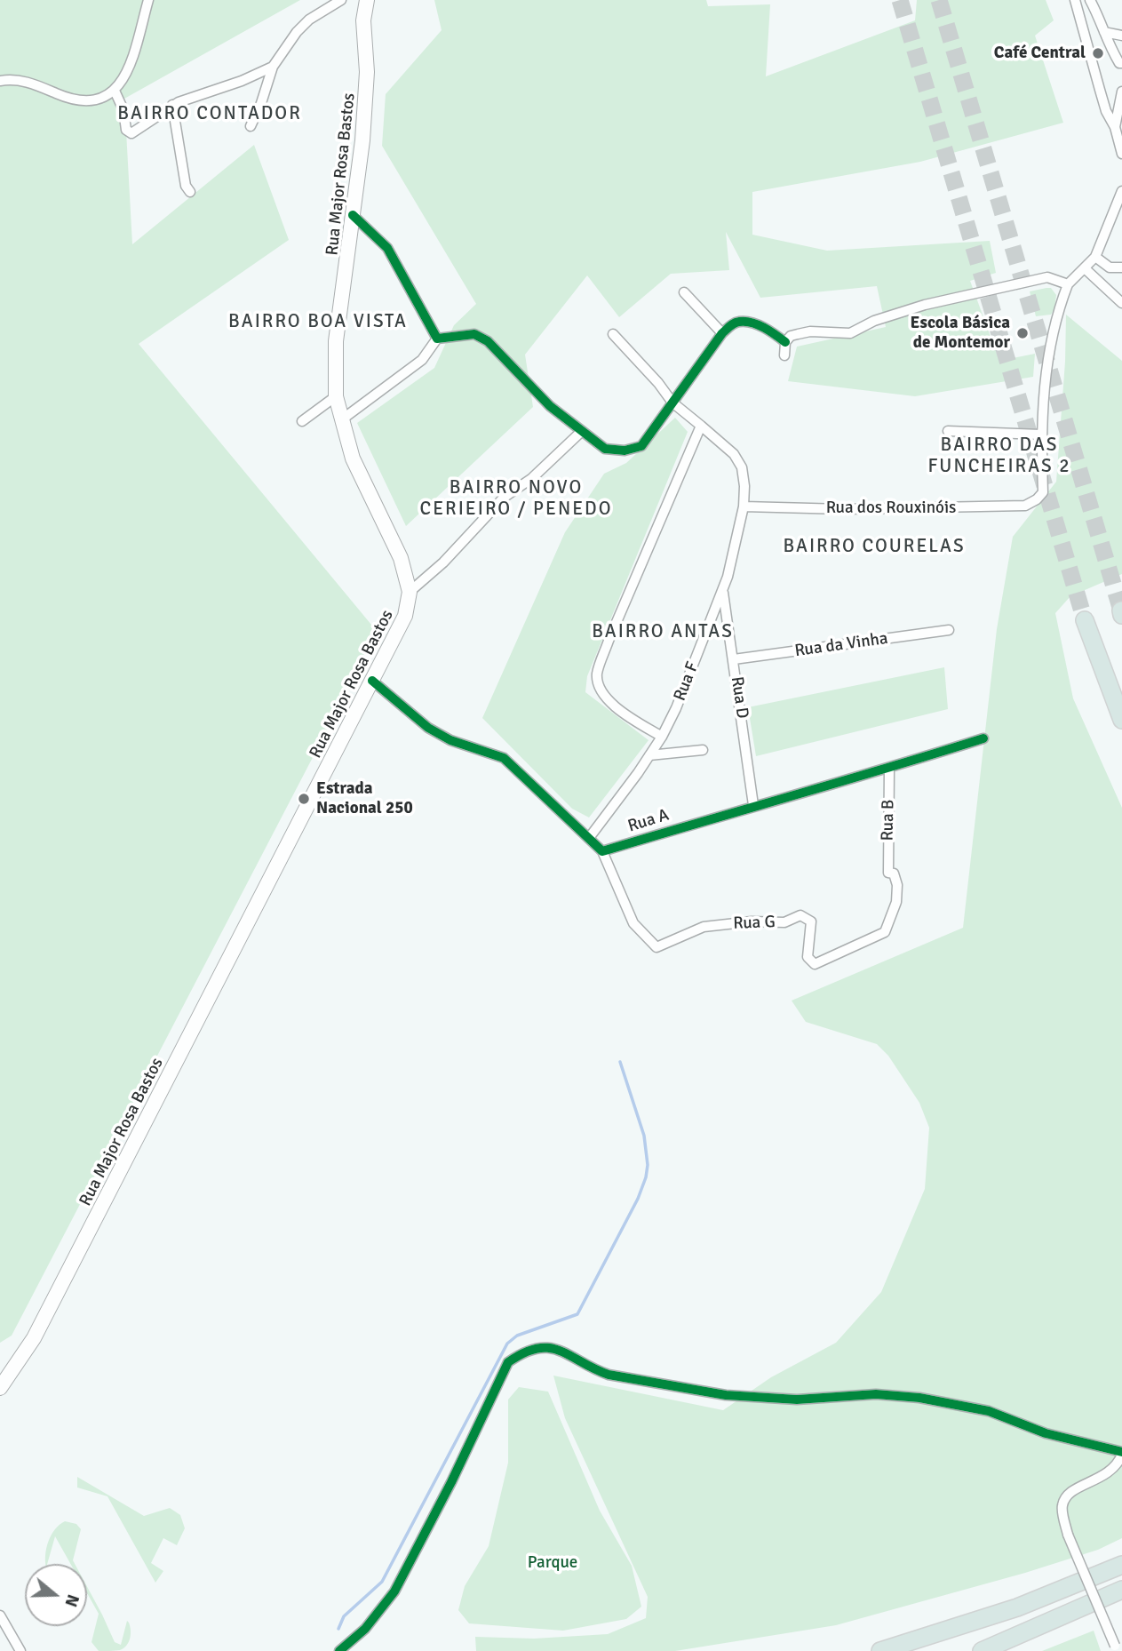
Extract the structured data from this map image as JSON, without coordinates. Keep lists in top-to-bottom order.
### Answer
{
  "streets": {
    "main road": ["Rua Major Rosa Bastos"],
    "street": [
      "Rua dos Rouxinóis",
      "Rua da Vinha",
      "Rua F",
      "Rua D",
      "Rua B",
      "Rua A",
      "Rua G"
    ]
  },
  "crossings": [
    ["Rua dos Rouxinóis", "Rua F"],
    ["Rua da Vinha", "Rua D"],
    ["Rua F", "Rua D"],
    ["Rua D", "Rua A"],
    ["Rua B", "Rua A"],
    ["Rua B", "Rua G"],
    ["Rua A", "Rua G"]
  ],
  "districts": [
    "BAIRRO CONTADOR",
    "BAIRRO BOA VISTA",
    "BAIRRO DAS FUNCHEIRAS 2",
    "BAIRRO NOVO CERIEIRO / PENEDO",
    "BAIRRO COURELAS",
    "BAIRRO ANTAS"
  ],
  "parks": ["Parque"],
  "places": ["Café Central", "Escola Básica de Montemor", "Estrada Nacional 250"],
  "north": "right"
}
